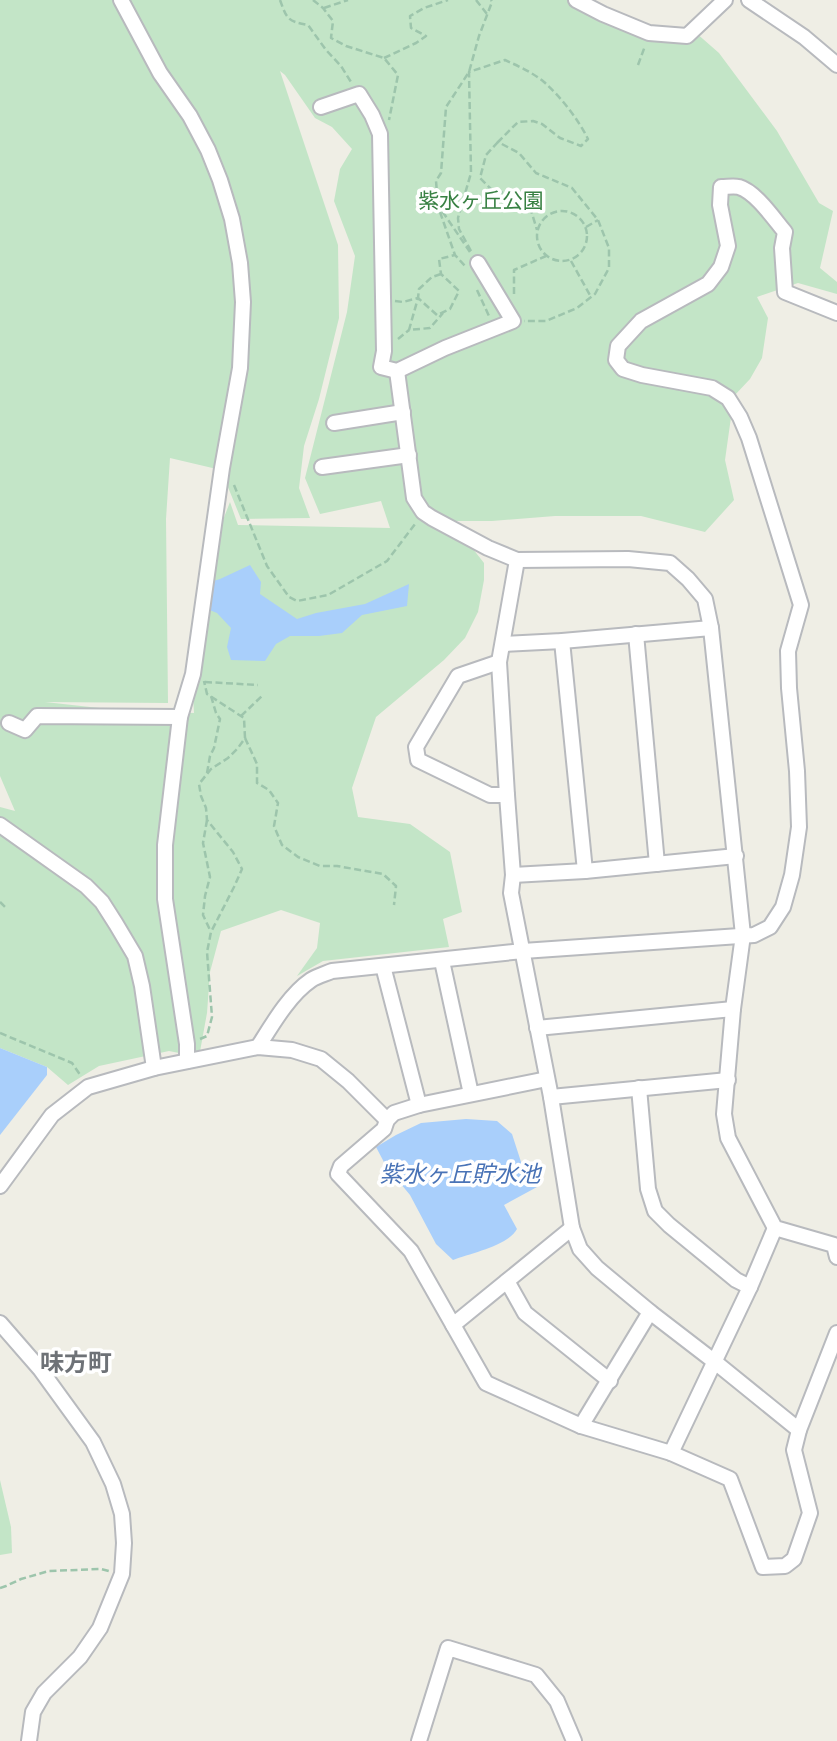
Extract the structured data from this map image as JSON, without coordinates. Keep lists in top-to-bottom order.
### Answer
{
  "districts": ["味方町"],
  "water": ["紫水ヶ丘貯水池"],
  "parks": ["紫水ヶ丘公園"]
}
